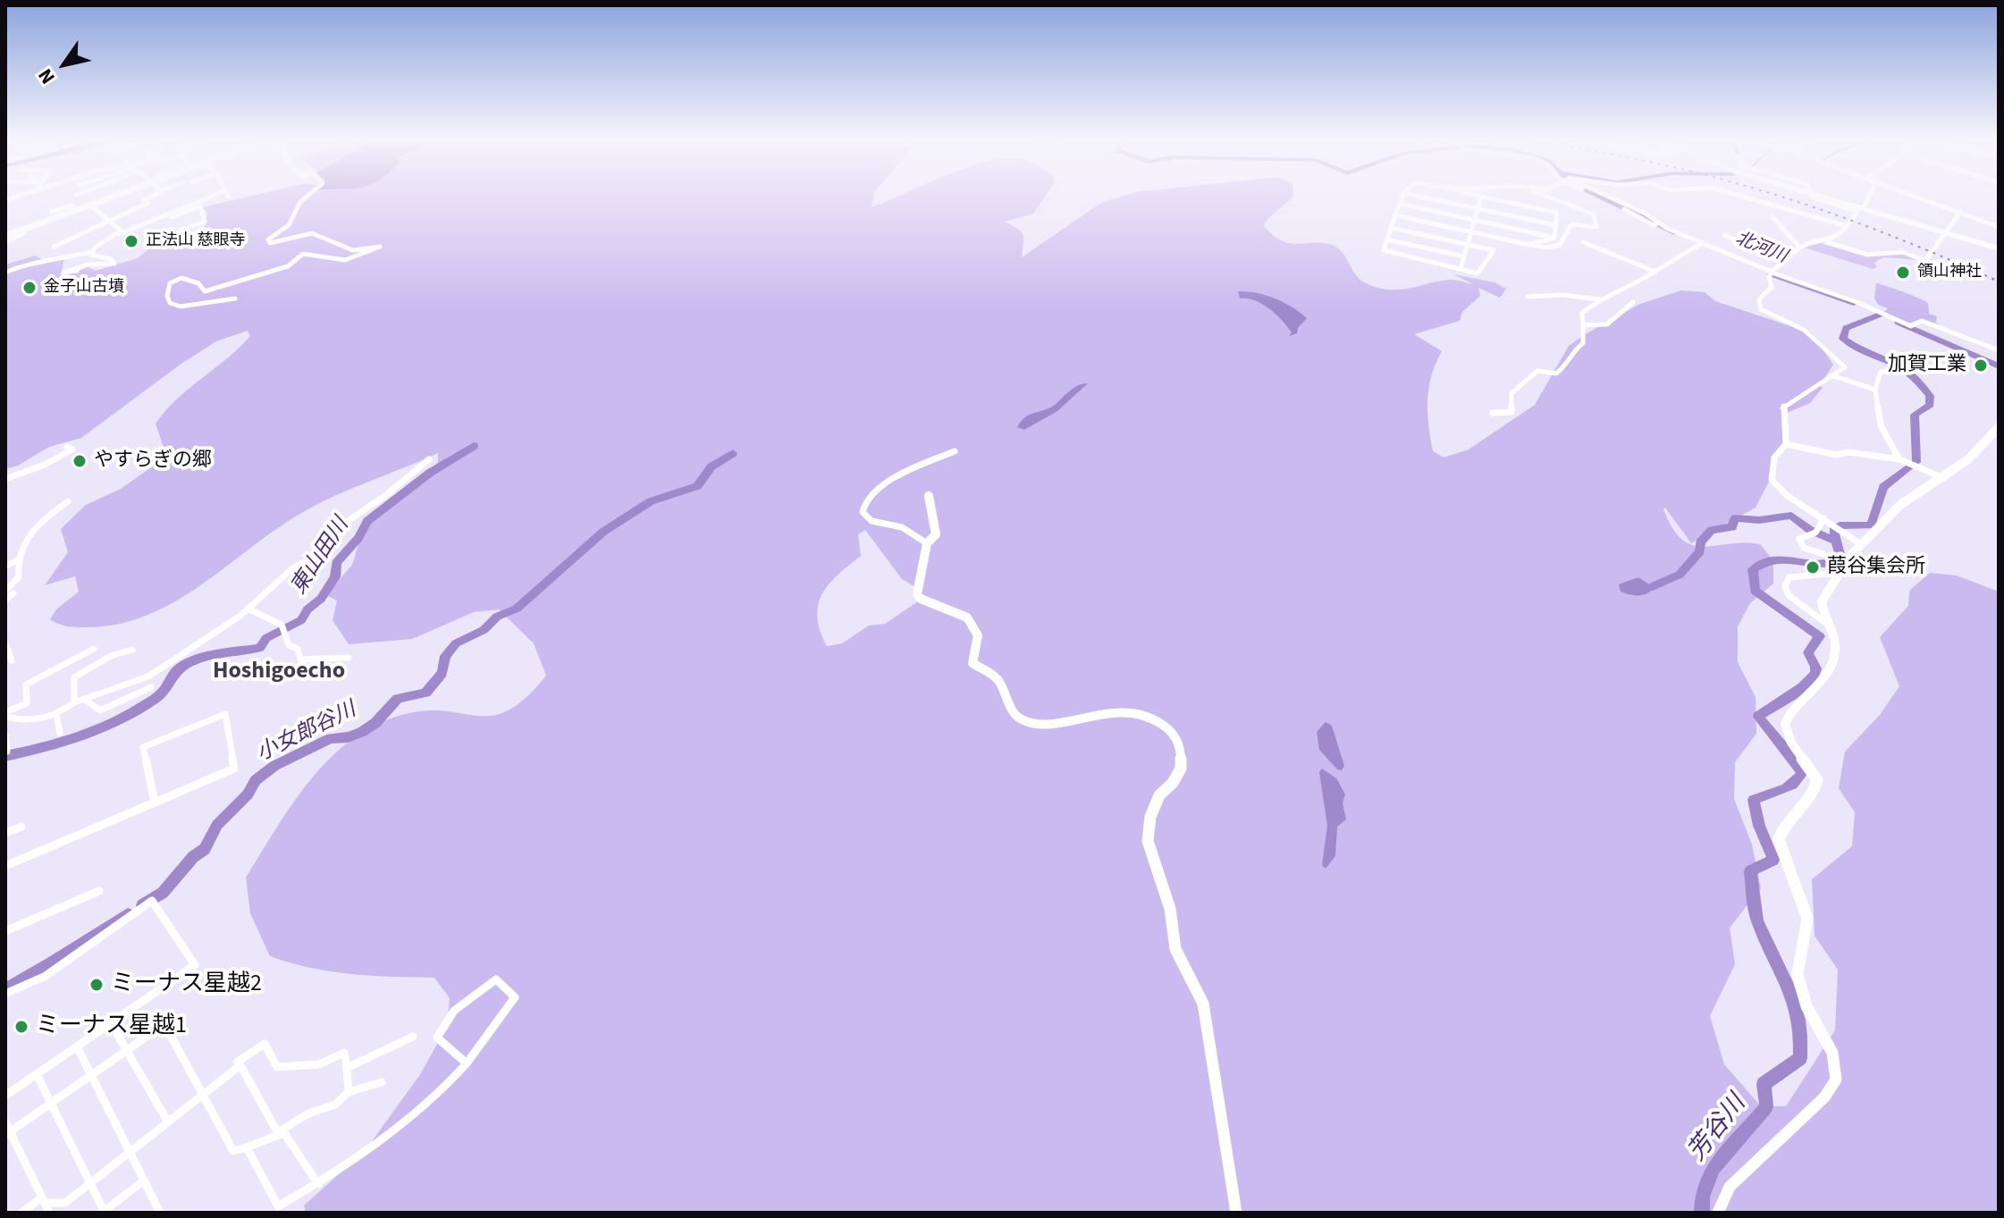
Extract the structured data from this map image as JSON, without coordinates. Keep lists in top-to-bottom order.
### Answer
{
  "districts": ["Hoshigoecho"],
  "water": [
    "北河川",
    "東山田川",
    "小女郎谷川",
    "芳谷川"
  ],
  "places": [
    "正法山 慈眼寺",
    "領山神社",
    "金子山古墳",
    "加賀工業",
    "やすらぎの郷",
    "葭谷集会所",
    "ミーナス星越2",
    "ミーナス星越1"
  ],
  "north": "bottom left"
}
